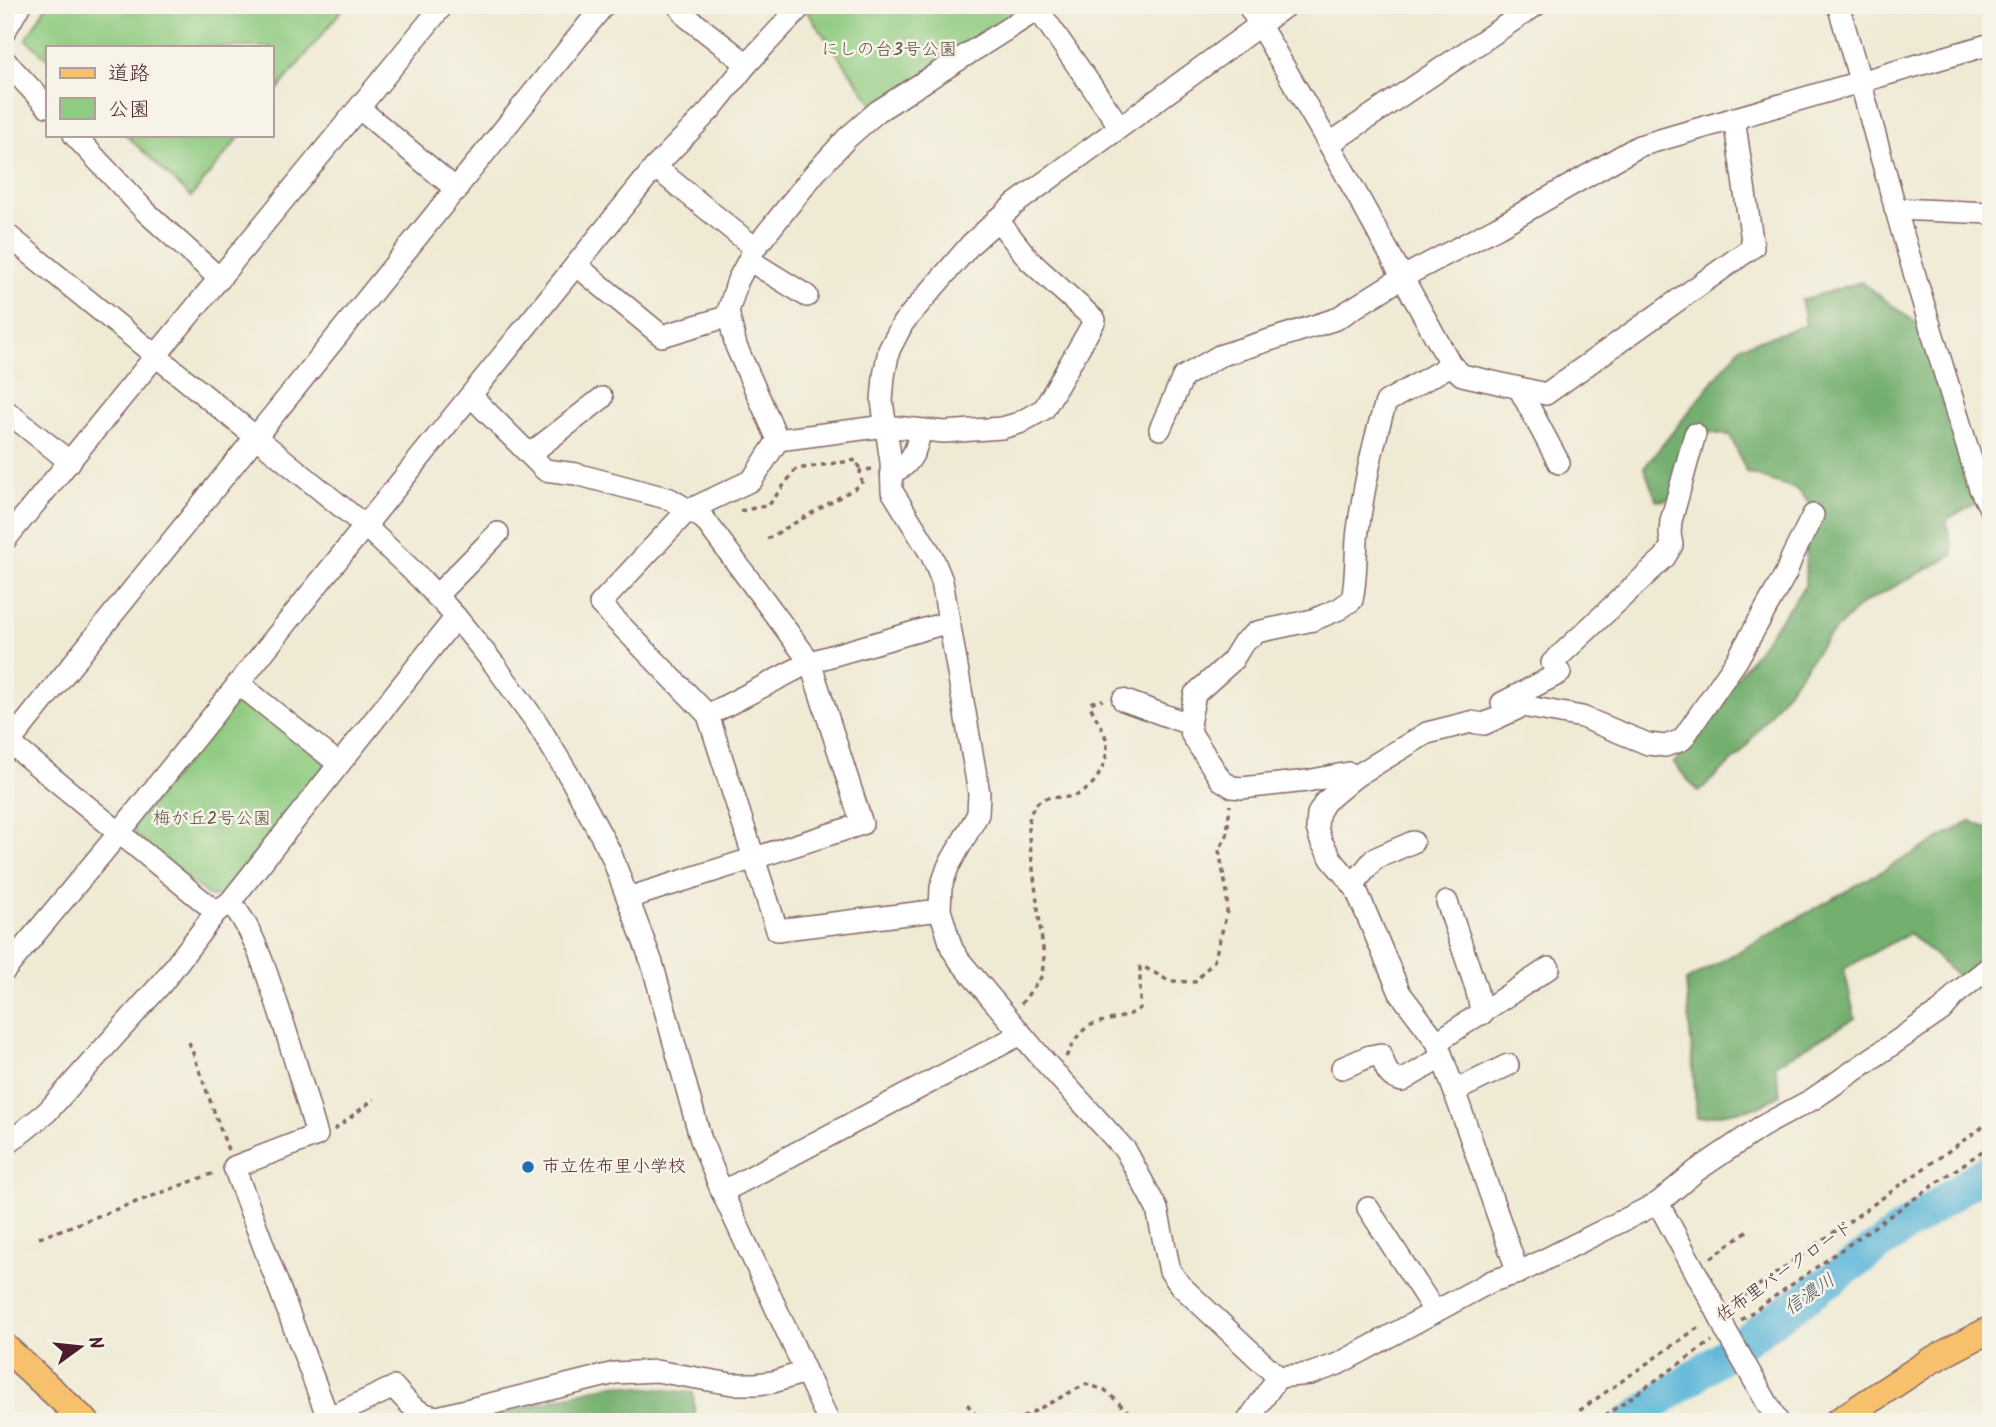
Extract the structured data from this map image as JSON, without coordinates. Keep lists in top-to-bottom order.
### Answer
{
  "streets": {
    "path": ["佐布里パークロード"]
  },
  "water": ["信濃川"],
  "parks": ["にしの台3号公園", "梅が丘2号公園"],
  "places": ["市立佐布里小学校"],
  "legend": ["道路", "公園"],
  "north": "right"
}
